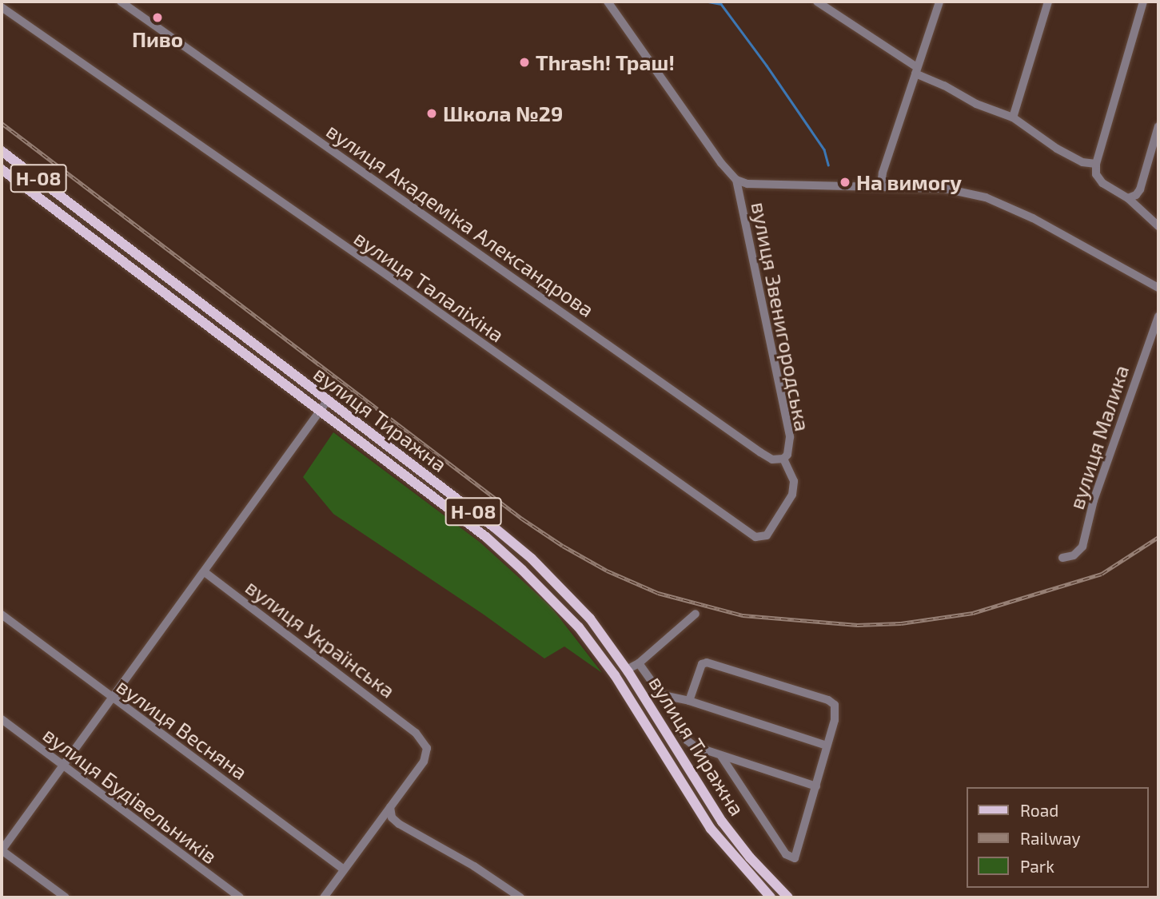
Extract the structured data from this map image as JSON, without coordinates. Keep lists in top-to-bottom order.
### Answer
{
  "streets": {
    "main road": ["Н-08", "вулиця Тиражна"],
    "street": [
      "вулиця Академіка Александрова",
      "вулиця Талаліхіна",
      "вулиця Звенигородська",
      "вулиця Малика",
      "вулиця Українська",
      "вулиця Весняна",
      "вулиця Будівельників"
    ]
  },
  "crossings": [
    ["вулиця Академіка Александрова", "вулиця Талаліхіна"],
    ["вулиця Академіка Александрова", "вулиця Звенигородська"],
    ["вулиця Талаліхіна", "вулиця Звенигородська"]
  ],
  "places": [
    "Пиво",
    "Thrash! Траш!",
    "Школа №29",
    "На вимогу"
  ],
  "legend": ["Road", "Railway", "Park"]
}
